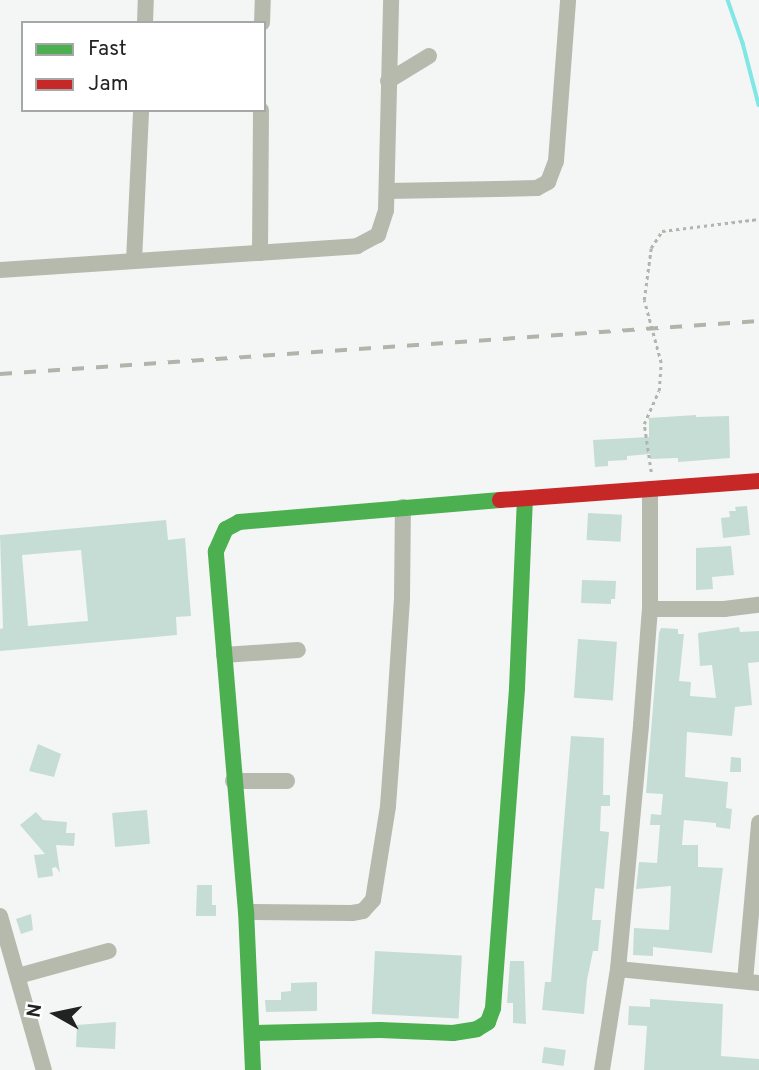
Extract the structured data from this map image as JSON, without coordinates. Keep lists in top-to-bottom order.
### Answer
{
  "legend": ["Fast", "Jam"],
  "north": "left"
}
